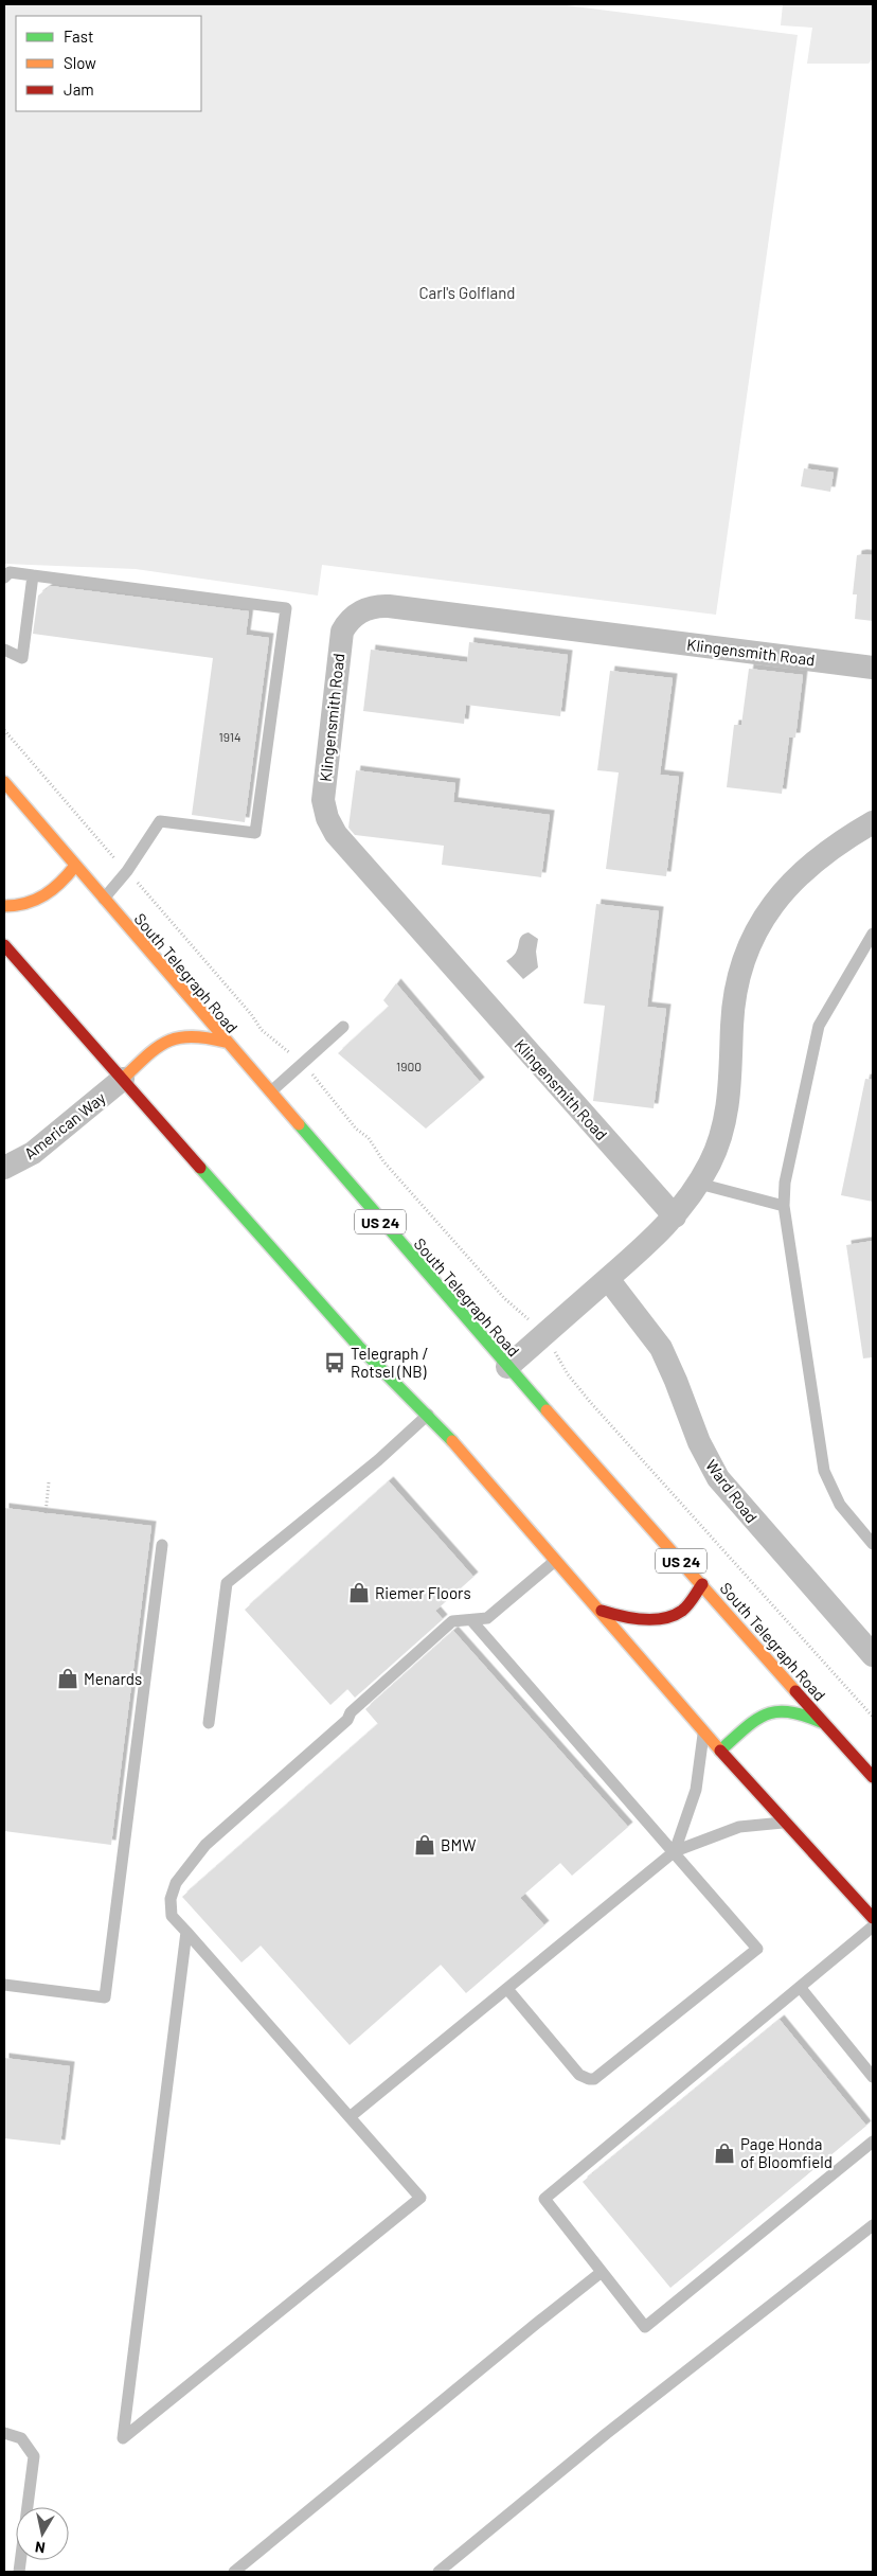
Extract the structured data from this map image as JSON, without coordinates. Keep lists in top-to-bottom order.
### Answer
{
  "streets": {
    "highway": ["South Telegraph Road", "US 24"],
    "street": ["Klingensmith Road", "American Way", "Ward Road"]
  },
  "parks": ["Carl's Golfland"],
  "places": {
    "bus stop": ["Telegraph / Rotsel (NB)"],
    "shop": [
      "Riemer Floors",
      "Menards",
      "BMW",
      "Page Honda of Bloomfield"
    ]
  },
  "house_numbers": ["1914", "1900"],
  "legend": ["Fast", "Slow", "Jam"],
  "north": "bottom"
}
